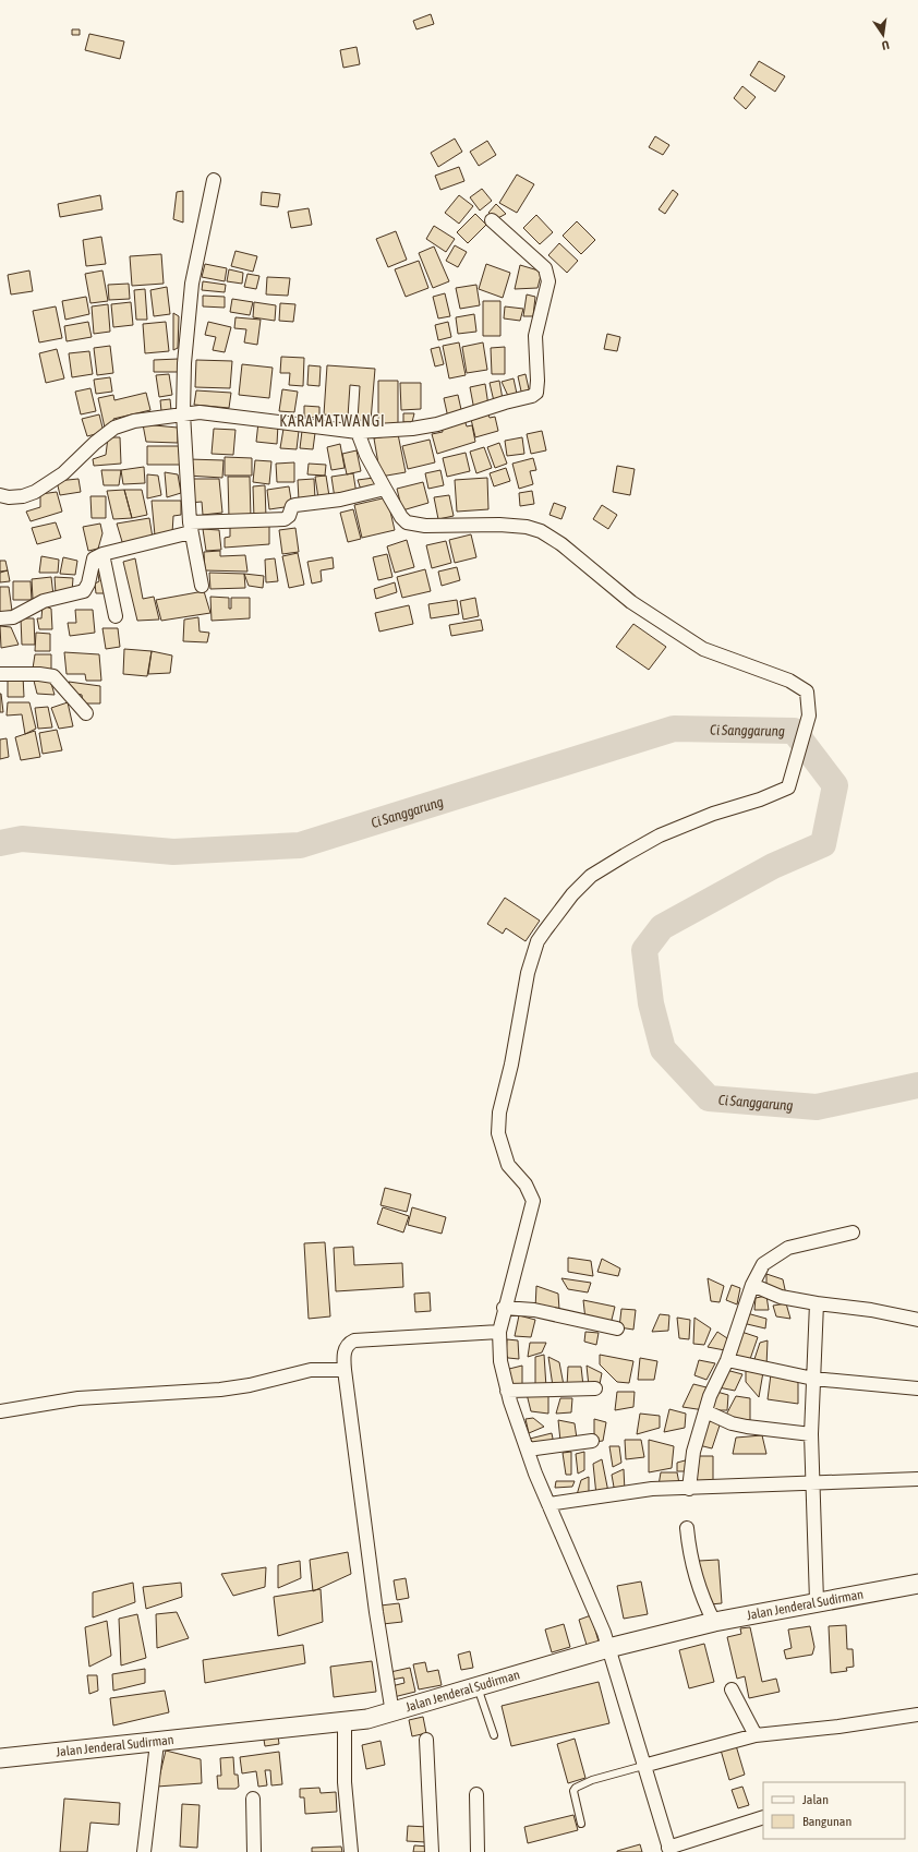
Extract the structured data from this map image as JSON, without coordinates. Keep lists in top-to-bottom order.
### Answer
{
  "streets": {
    "main road": ["Jalan Jenderal Sudirman"]
  },
  "districts": ["KARAMATWANGI"],
  "water": ["Ci Sanggarung"],
  "legend": ["Jalan", "Bangunan"],
  "north": "bottom"
}
